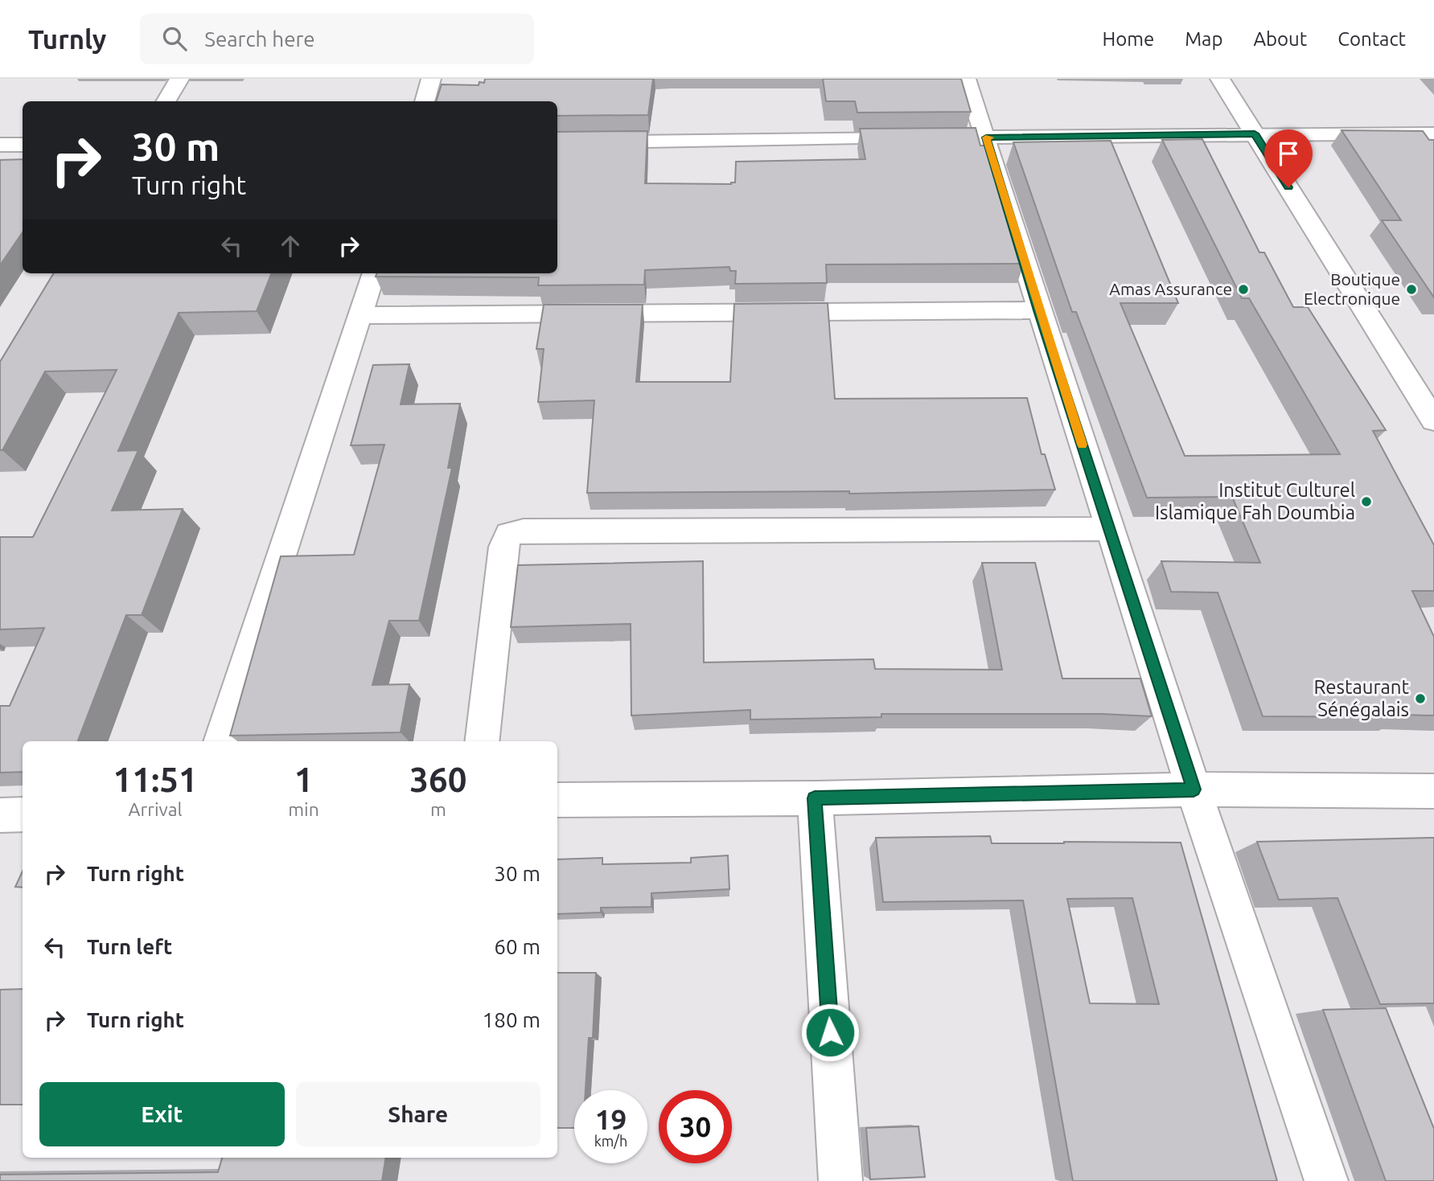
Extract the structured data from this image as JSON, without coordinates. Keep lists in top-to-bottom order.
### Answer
{
  "places": [
    "Amas Assurance",
    "Boutique Electronique",
    "Institut Culturel Islamique Fah Doumbia",
    "Restaurant Sénégalais"
  ],
  "page": {
    "header": "Turnly",
    "search": "Search here",
    "nav": [
      "Home",
      "Map",
      "About",
      "Contact"
    ],
    "turn": ["30 m", "Turn right"],
    "eta": [
      "11:51",
      "Arrival",
      "1",
      "min",
      "360",
      "m"
    ],
    "list": [
      {
        "name": "Turn right",
        "value": "30 m"
      },
      {
        "name": "Turn left",
        "value": "60 m"
      },
      {
        "name": "Turn right",
        "value": "180 m"
      }
    ],
    "buttons": ["Exit", "Share"],
    "speed": "19 km/h",
    "limit": "30"
  }
}
